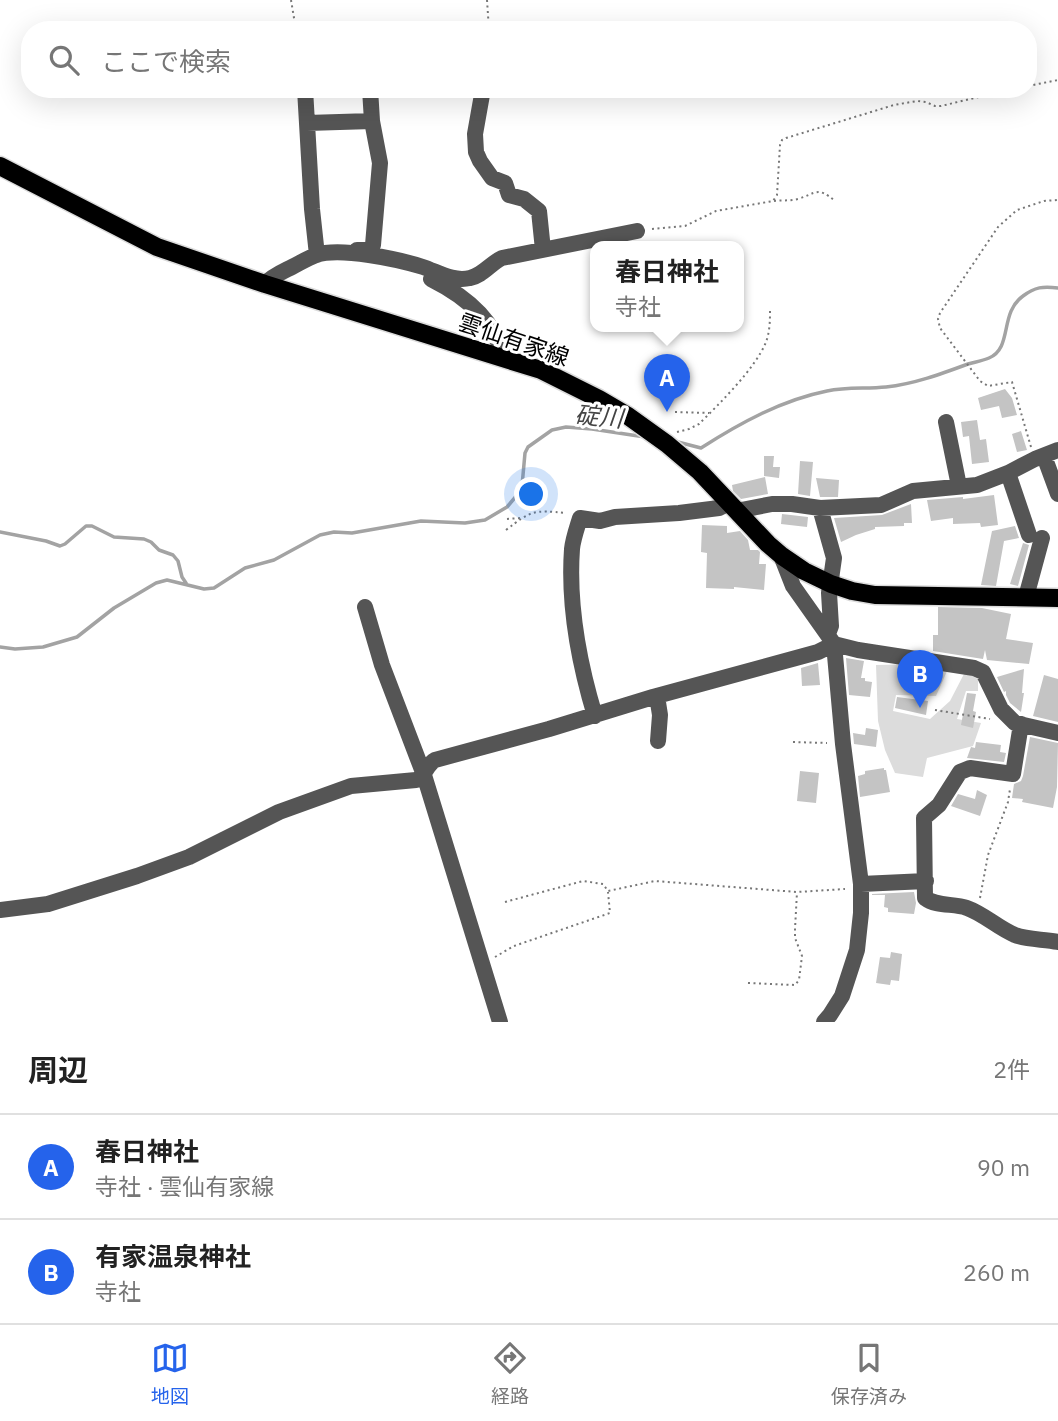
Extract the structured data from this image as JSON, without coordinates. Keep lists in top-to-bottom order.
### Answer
{
  "streets": {
    "main road": ["雲仙有家線"]
  },
  "water": ["碇川"],
  "page": {
    "search": "ここで検索",
    "popup": ["春日神社", "寺社"],
    "pins": ["A", "B"],
    "heading": ["周辺", "2件"],
    "list": [
      {
        "mark": "A",
        "name": "春日神社",
        "note": "寺社 · 雲仙有家線",
        "value": "90 m"
      },
      {
        "mark": "B",
        "name": "有家温泉神社",
        "note": "寺社",
        "value": "260 m"
      }
    ],
    "nav": ["地図", "経路", "保存済み"]
  }
}
